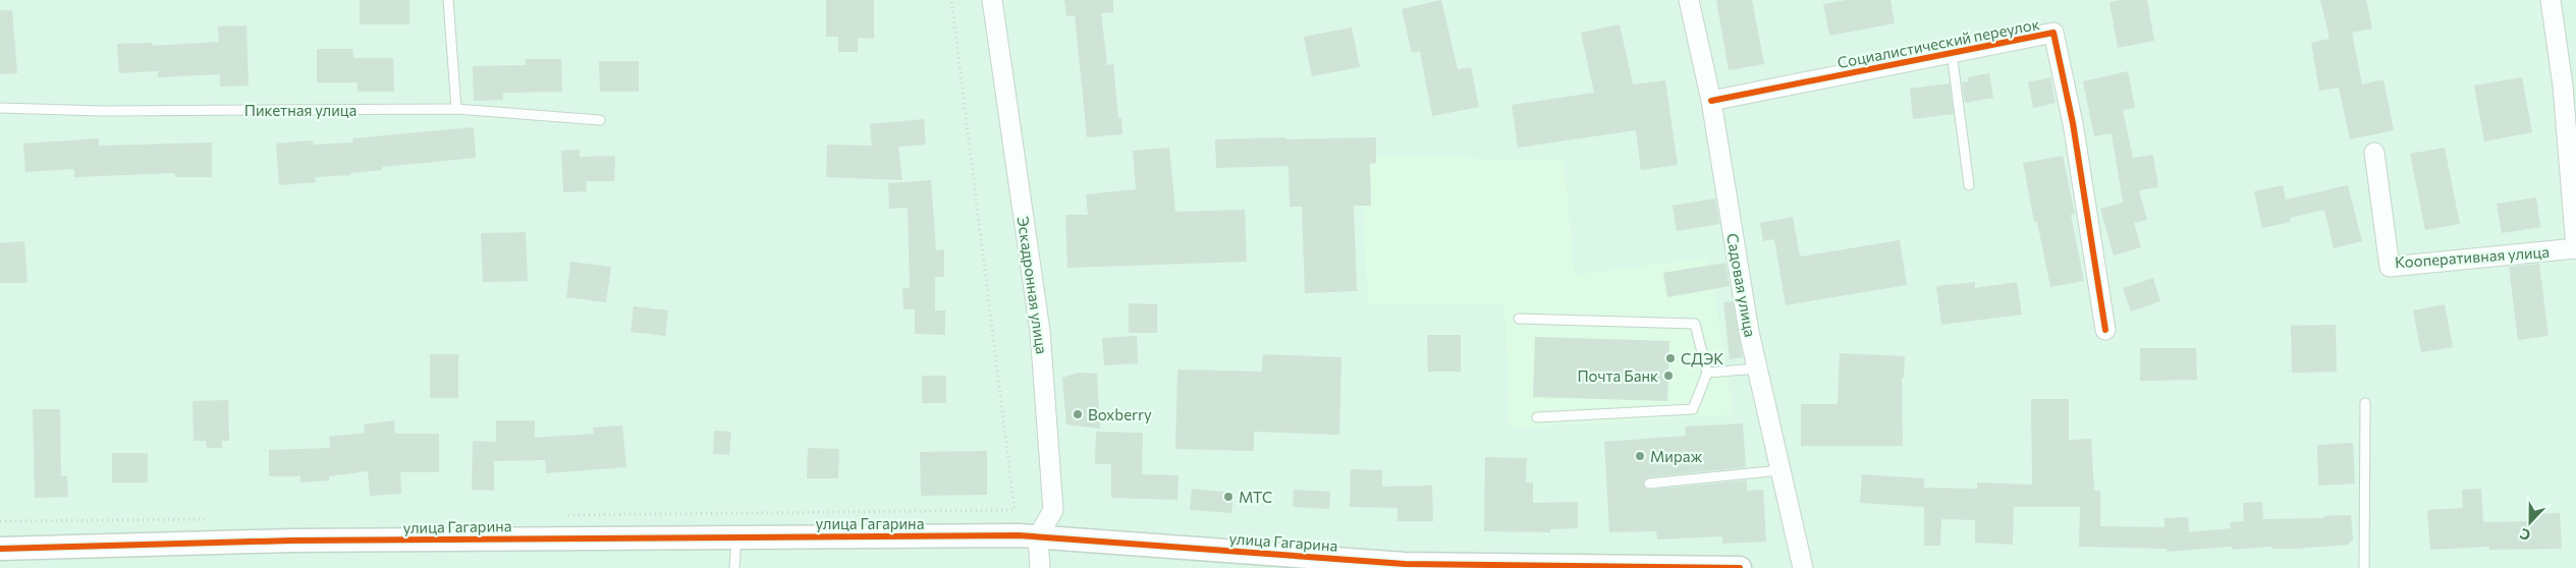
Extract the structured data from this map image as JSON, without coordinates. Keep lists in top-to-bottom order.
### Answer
{
  "streets": {
    "street": [
      "Социалистический переулок",
      "Кооперативная улица",
      "Эскадронная улица",
      "Садовая улица",
      "улица Гагарина"
    ],
    "lane": ["Пикетная улица"]
  },
  "crossings": [
    ["Социалистический переулок", "Садовая улица"],
    ["Эскадронная улица", "улица Гагарина"]
  ],
  "places": [
    "СДЭК",
    "Почта Банк",
    "Boxberry",
    "Мираж",
    "МТС"
  ],
  "north": "bottom"
}
